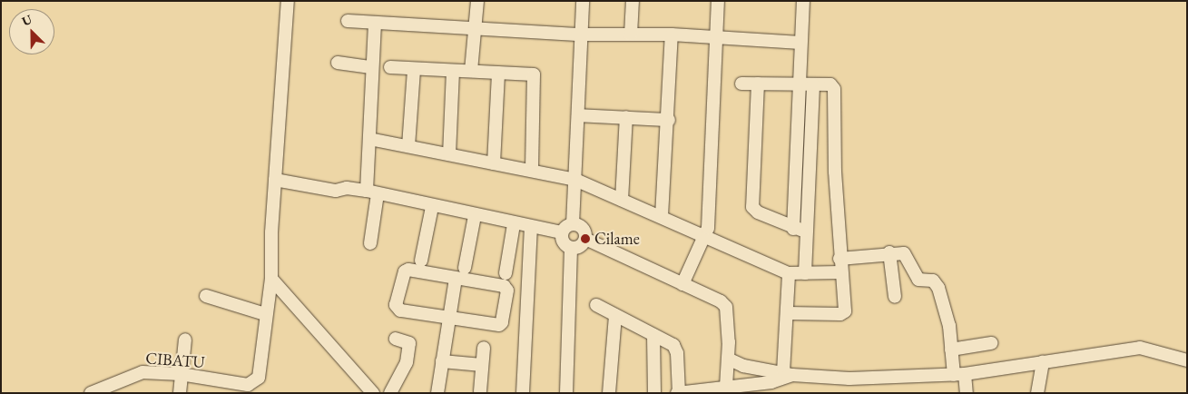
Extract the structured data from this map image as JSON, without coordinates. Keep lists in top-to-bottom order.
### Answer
{
  "streets": {
    "street": ["CIBATU"]
  },
  "places": ["Cilame"],
  "north": "top left"
}
